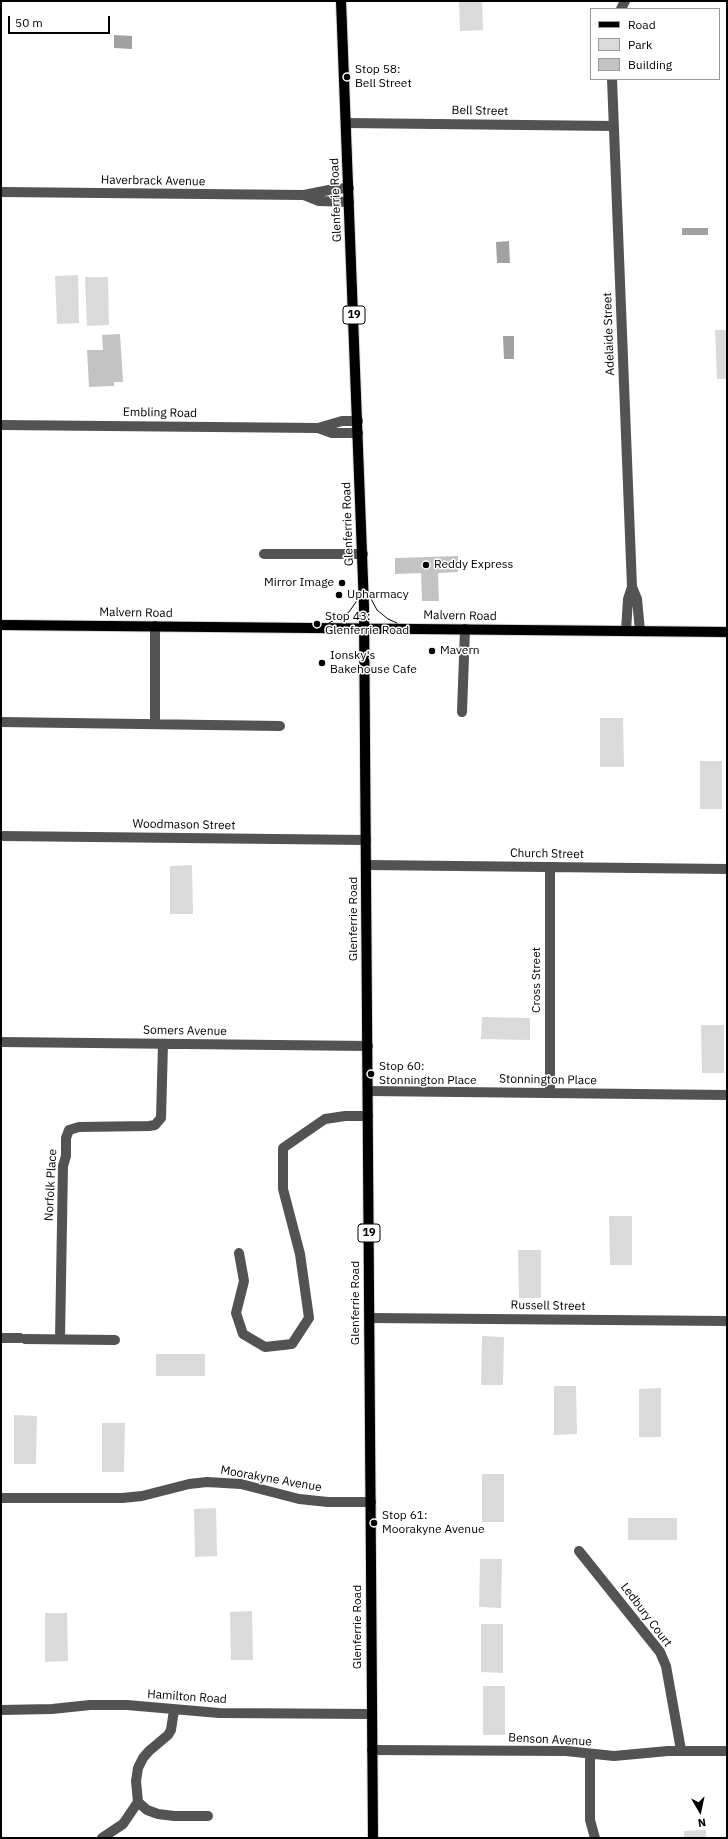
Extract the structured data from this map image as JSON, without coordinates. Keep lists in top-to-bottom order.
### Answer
{
  "streets": {
    "main road": ["Glenferrie Road", "19", "Malvern Road"],
    "street": [
      "Bell Street",
      "Haverbrack Avenue",
      "Adelaide Street",
      "Embling Road",
      "Woodmason Street",
      "Church Street",
      "Cross Street",
      "Somers Avenue",
      "Stonnington Place",
      "Norfolk Place",
      "Russell Street",
      "Moorakyne Avenue",
      "Ledbury Court",
      "Hamilton Road",
      "Benson Avenue"
    ]
  },
  "crossings": [
    ["Bell Street", "Glenferrie Road"],
    ["Bell Street", "Adelaide Street"],
    ["Haverbrack Avenue", "Glenferrie Road"],
    ["Glenferrie Road", "Embling Road"],
    ["Glenferrie Road", "Malvern Road"],
    ["Glenferrie Road", "Woodmason Street"],
    ["Glenferrie Road", "Church Street"],
    ["Glenferrie Road", "Somers Avenue"],
    ["Glenferrie Road", "Stonnington Place"],
    ["Glenferrie Road", "Russell Street"],
    ["Glenferrie Road", "Moorakyne Avenue"],
    ["Glenferrie Road", "Hamilton Road"],
    ["Glenferrie Road", "Benson Avenue"],
    ["Adelaide Street", "Malvern Road"],
    ["Church Street", "Cross Street"],
    ["Cross Street", "Stonnington Place"],
    ["Somers Avenue", "Norfolk Place"],
    ["Ledbury Court", "Benson Avenue"]
  ],
  "places": [
    "Stop 58: Bell Street",
    "Reddy Express",
    "Mirror Image",
    "Upharmacy",
    "Stop 43: Glenferrie Road",
    "Mavern",
    "Ionsky's Bakehouse Cafe",
    "Stop 60: Stonnington Place",
    "Stop 61: Moorakyne Avenue"
  ],
  "legend": ["Road", "Park", "Building"],
  "scale_bar": "50 m",
  "north": "bottom"
}
